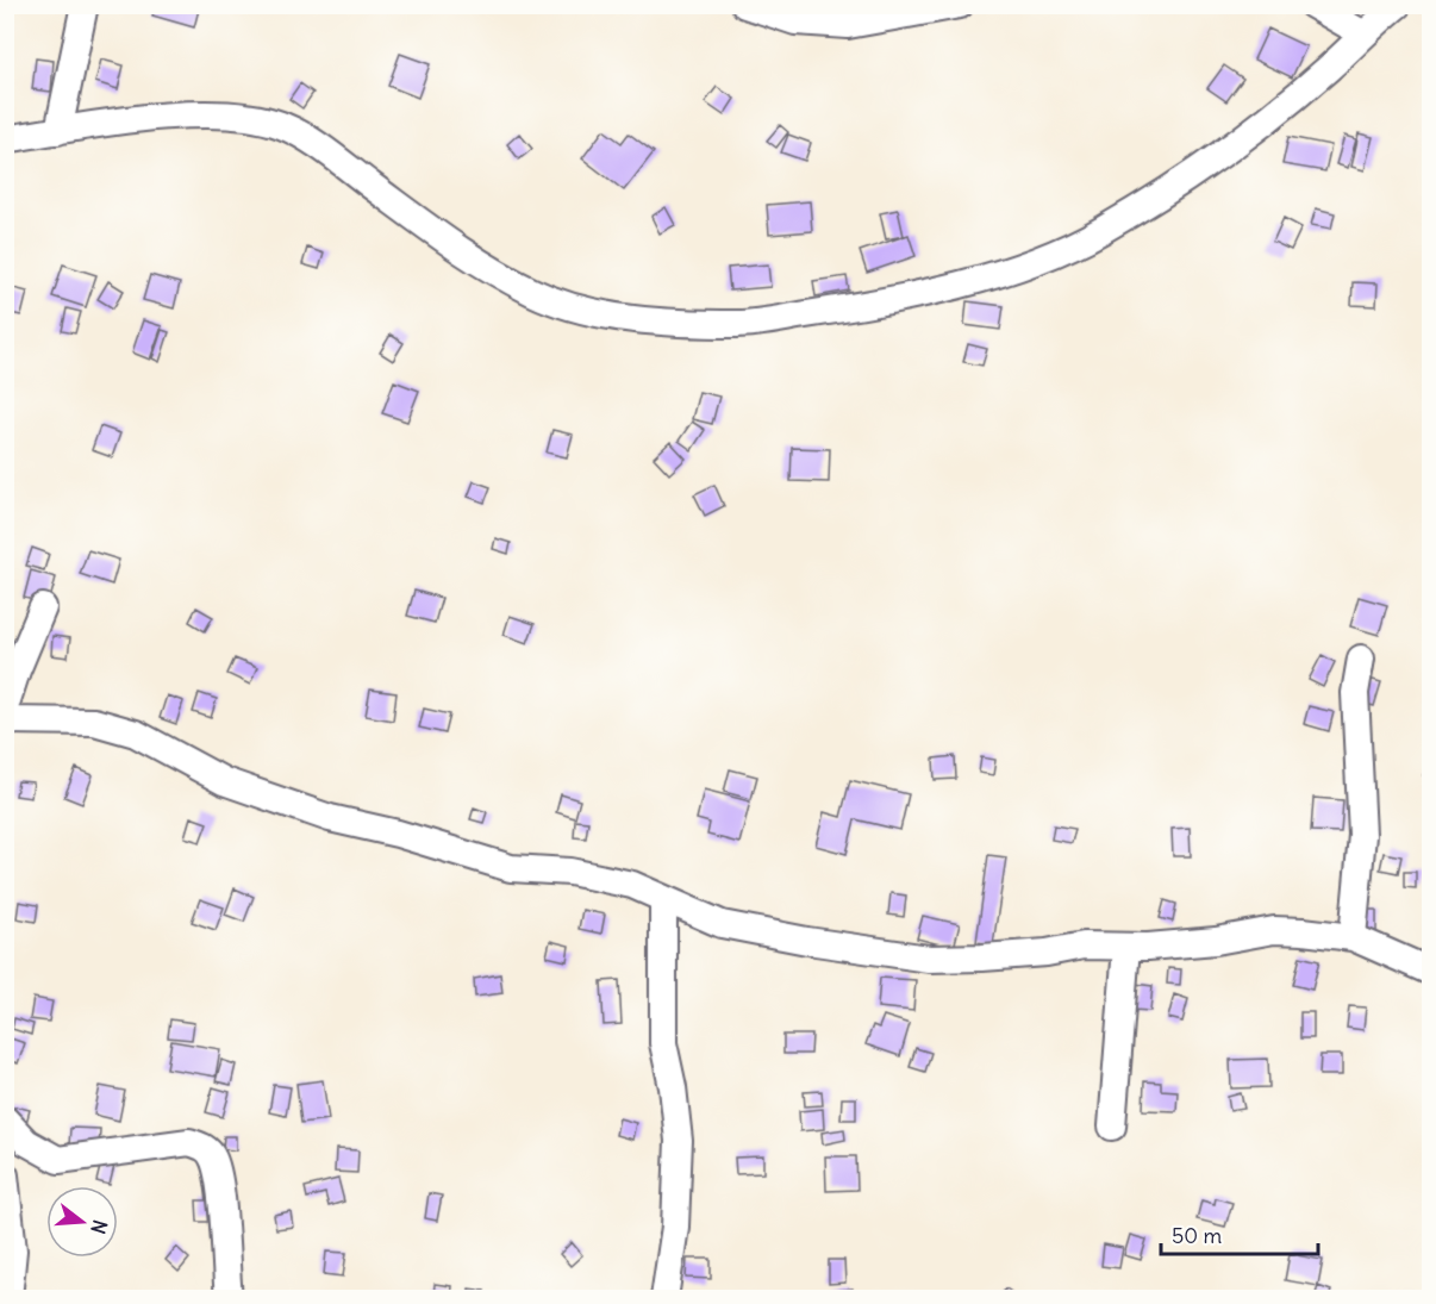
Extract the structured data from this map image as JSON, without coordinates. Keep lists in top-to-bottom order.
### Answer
{
  "scale_bar": "50 m",
  "north": "right"
}
